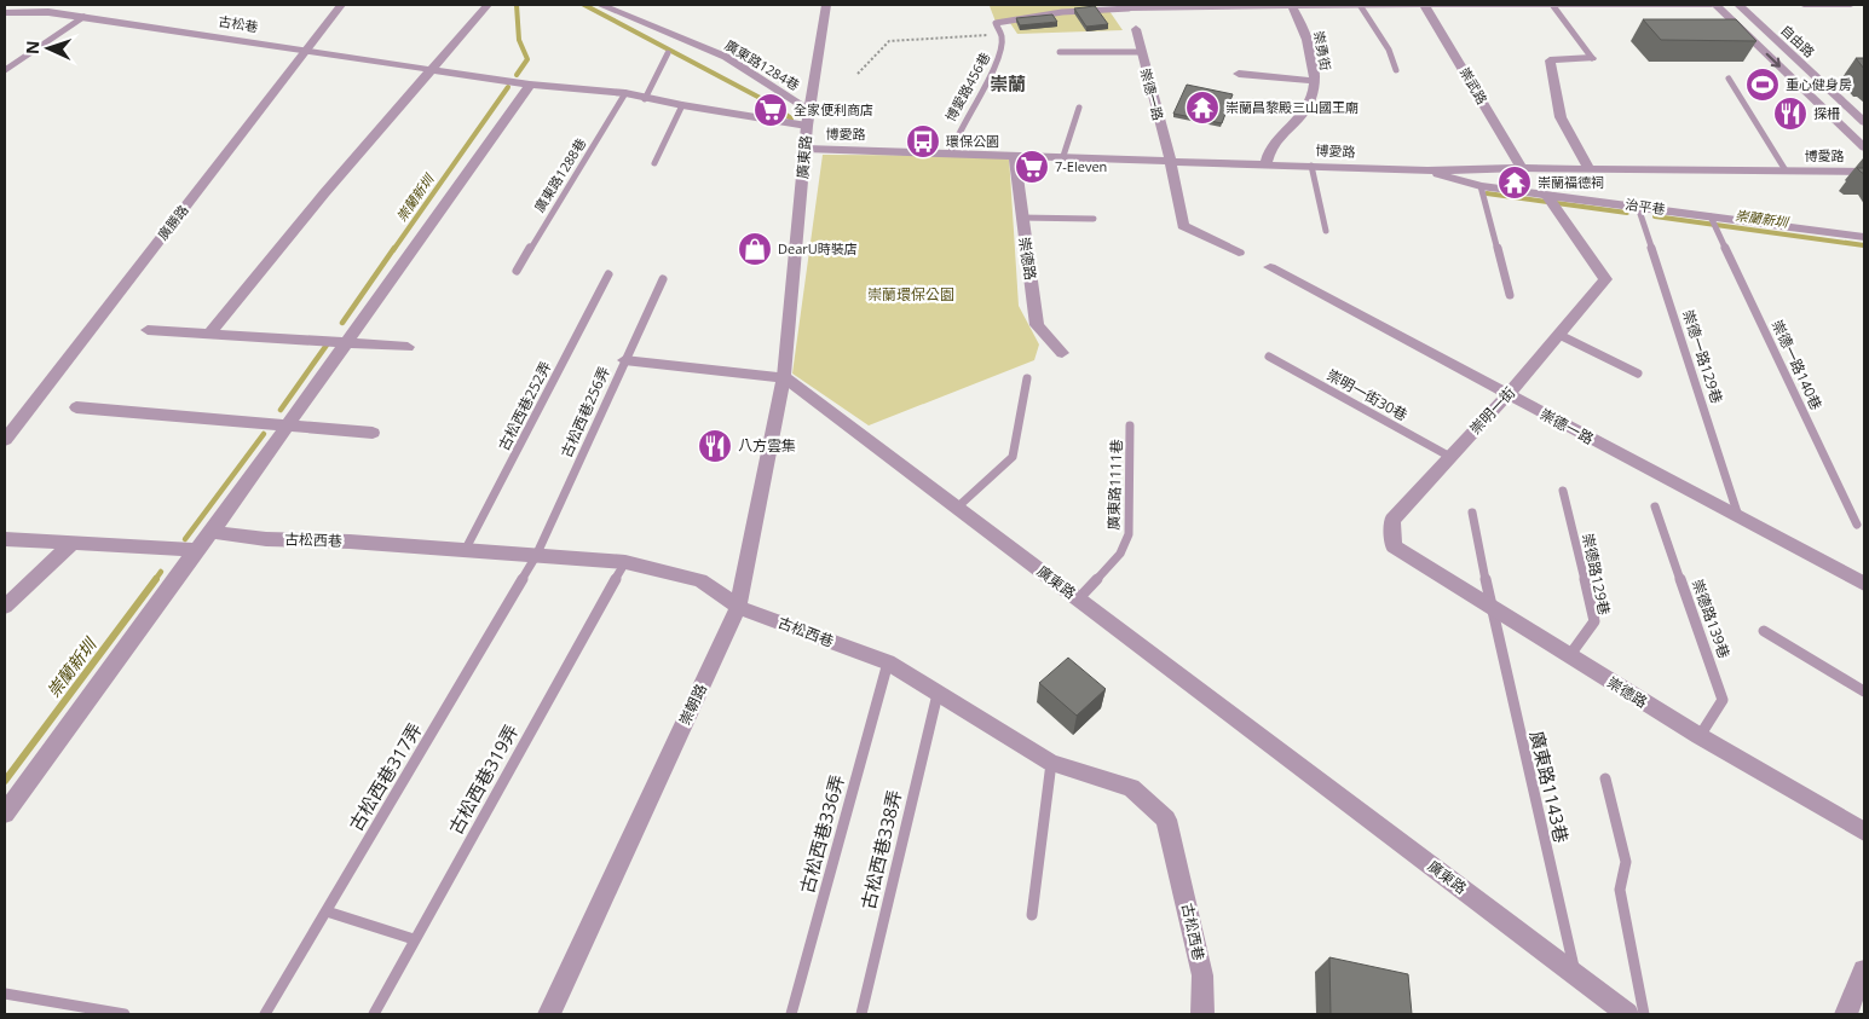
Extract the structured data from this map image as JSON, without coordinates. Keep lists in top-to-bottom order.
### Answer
{
  "streets": {
    "street": [
      "古松巷",
      "自由路",
      "崇勇街",
      "廣東路1284巷",
      "崇武路",
      "崇德一路",
      "博愛路",
      "廣東路",
      "治平巷",
      "廣勝路",
      "崇德路",
      "崇明一街",
      "古松西巷",
      "崇朝路"
    ],
    "lane": [
      "博愛路456巷",
      "廣東路1288巷",
      "崇德一路129巷",
      "崇德一路140巷",
      "崇明一街30巷",
      "古松西巷252弄",
      "古松西巷256弄",
      "廣東路1111巷",
      "崇德路129巷",
      "崇德路139巷",
      "古松西巷317弄",
      "古松西巷319弄",
      "廣東路1143巷",
      "古松西巷336弄",
      "古松西巷338弄"
    ]
  },
  "crossings": [
    ["古松巷", "廣東路"],
    ["古松巷", "廣東路1288巷"],
    ["古松巷", "廣勝路"],
    ["崇勇街", "博愛路"],
    ["廣東路1284巷", "廣東路"],
    ["崇武路", "博愛路"],
    ["博愛路456巷", "博愛路"],
    ["崇德一路", "博愛路"],
    ["崇德一路", "崇德一路129巷"],
    ["崇德一路", "崇明一街"],
    ["博愛路", "廣東路"],
    ["博愛路", "治平巷"],
    ["博愛路", "崇德路"],
    ["廣東路", "廣東路1111巷"],
    ["廣東路", "崇朝路"],
    ["廣東路", "廣東路1143巷"],
    ["治平巷", "崇德一路129巷"],
    ["治平巷", "崇德一路140巷"],
    ["治平巷", "崇明一街"],
    ["崇德路", "崇明一街"],
    ["崇德路", "崇德路129巷"],
    ["崇德路", "崇德路139巷"],
    ["崇德路", "廣東路1143巷"],
    ["崇明一街30巷", "崇明一街"],
    ["古松西巷252弄", "古松西巷"],
    ["古松西巷256弄", "古松西巷"],
    ["古松西巷256弄", "古松西巷317弄"],
    ["古松西巷", "崇朝路"],
    ["古松西巷", "古松西巷317弄"],
    ["古松西巷", "古松西巷319弄"],
    ["古松西巷", "古松西巷336弄"],
    ["古松西巷", "古松西巷338弄"]
  ],
  "districts": ["崇蘭"],
  "water": ["崇蘭新圳"],
  "parks": ["崇蘭環保公園"],
  "places": {
    "sports": ["重心健身房"],
    "temple": ["崇蘭昌黎殿三山國王廟", "崇蘭福德祠"],
    "supermarket": ["全家便利商店", "7-Eleven"],
    "restaurant": ["探柵", "八方雲集"],
    "bus stop": ["環保公園"],
    "shop": ["DearU時裝店"]
  },
  "north": "left"
}
